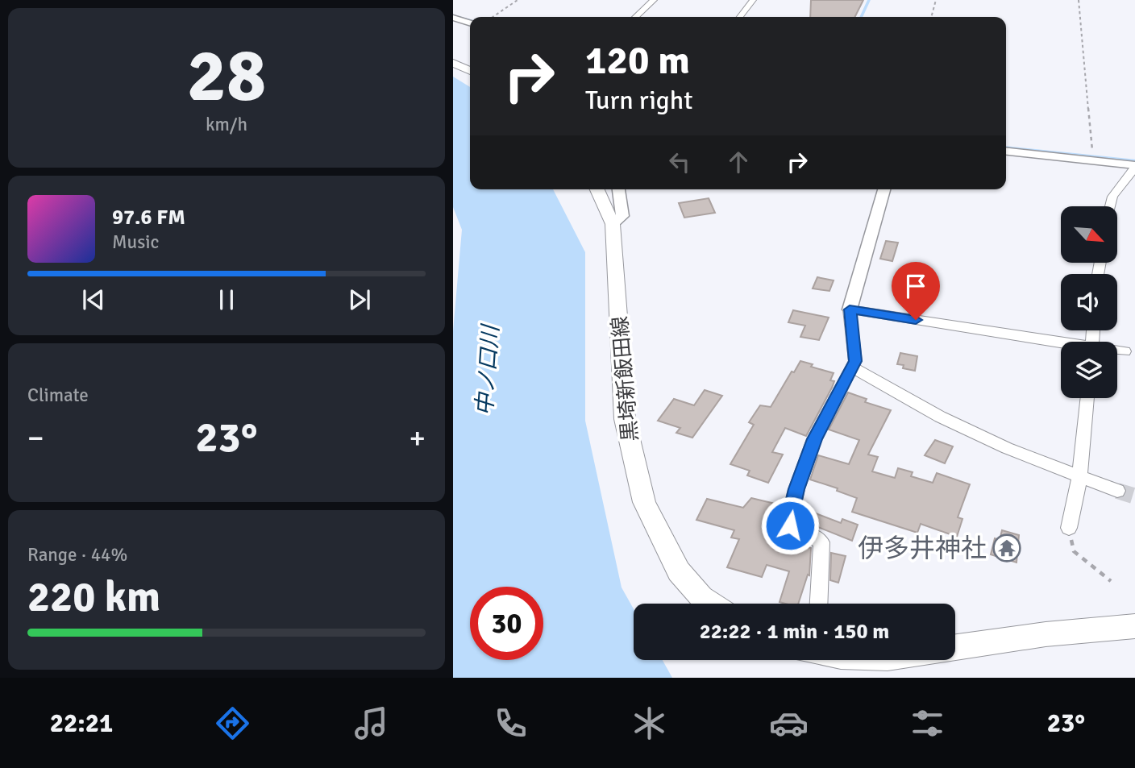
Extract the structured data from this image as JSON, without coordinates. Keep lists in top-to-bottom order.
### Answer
{
  "streets": {
    "main road": ["黒埼新飯田線"]
  },
  "water": ["中ノ口川"],
  "places": {
    "temple": ["伊多井神社"]
  },
  "north": "bottom right",
  "page": {
    "tile": [
      ["28", "km/h"],
      "Climate",
      ["Range · 44%", "220 km"]
    ],
    "turn": ["120 m", "Turn right"],
    "song": ["97.6 FM", "Music"],
    "heat": ["−", "23°", "+"],
    "limit": "30",
    "trip": "22:22 · 1 min · 150 m",
    "tabs": ["22:21", "23°"]
  }
}
